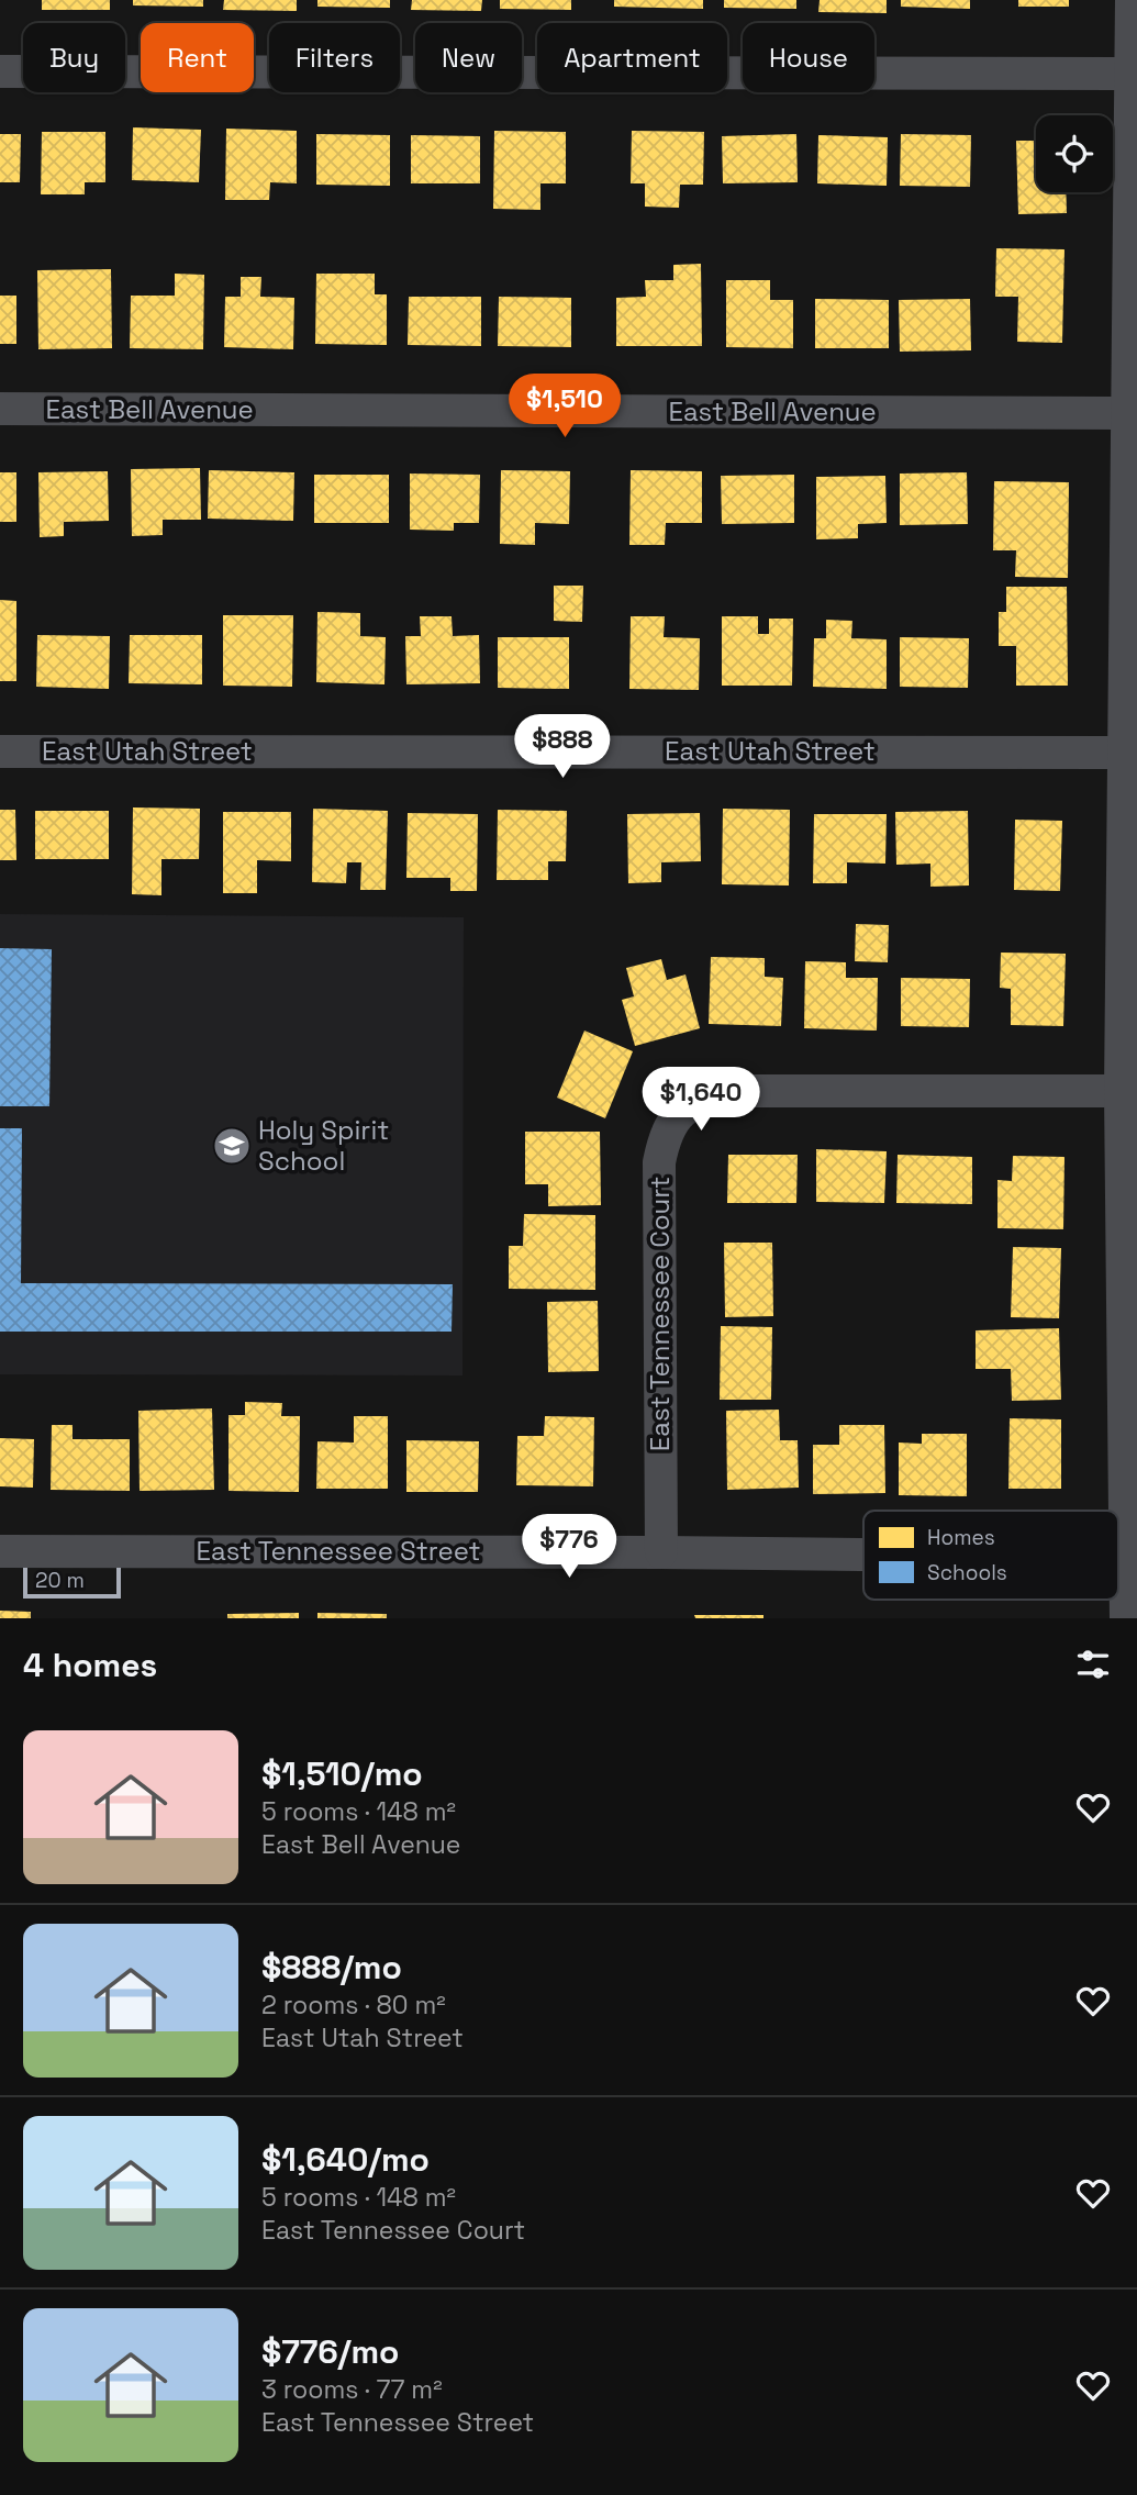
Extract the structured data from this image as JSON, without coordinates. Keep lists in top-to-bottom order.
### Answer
{
  "streets": {
    "street": [
      "East Bell Avenue",
      "East Utah Street",
      "East Tennessee Court",
      "East Tennessee Street"
    ]
  },
  "crossings": [
    ["East Tennessee Court", "East Tennessee Street"]
  ],
  "places": {
    "school or university": ["Holy Spirit School"]
  },
  "legend": ["Homes", "Schools"],
  "scale_bar": "20 m",
  "page": {
    "chip": [
      "Buy",
      "Rent",
      "Filters",
      "New",
      "Apartment",
      "House"
    ],
    "price": [
      "$1,510",
      "$888",
      "$1,640",
      "$776"
    ],
    "scale": "20 m",
    "heading": "4 homes",
    "list": [
      {
        "name": "$1,510/mo",
        "note": "5 rooms · 148 m² · East Bell Avenue"
      },
      {
        "name": "$888/mo",
        "note": "2 rooms · 80 m² · East Utah Street"
      },
      {
        "name": "$1,640/mo",
        "note": "5 rooms · 148 m² · East Tennessee Court"
      },
      {
        "name": "$776/mo",
        "note": "3 rooms · 77 m² · East Tennessee Street"
      }
    ]
  }
}
